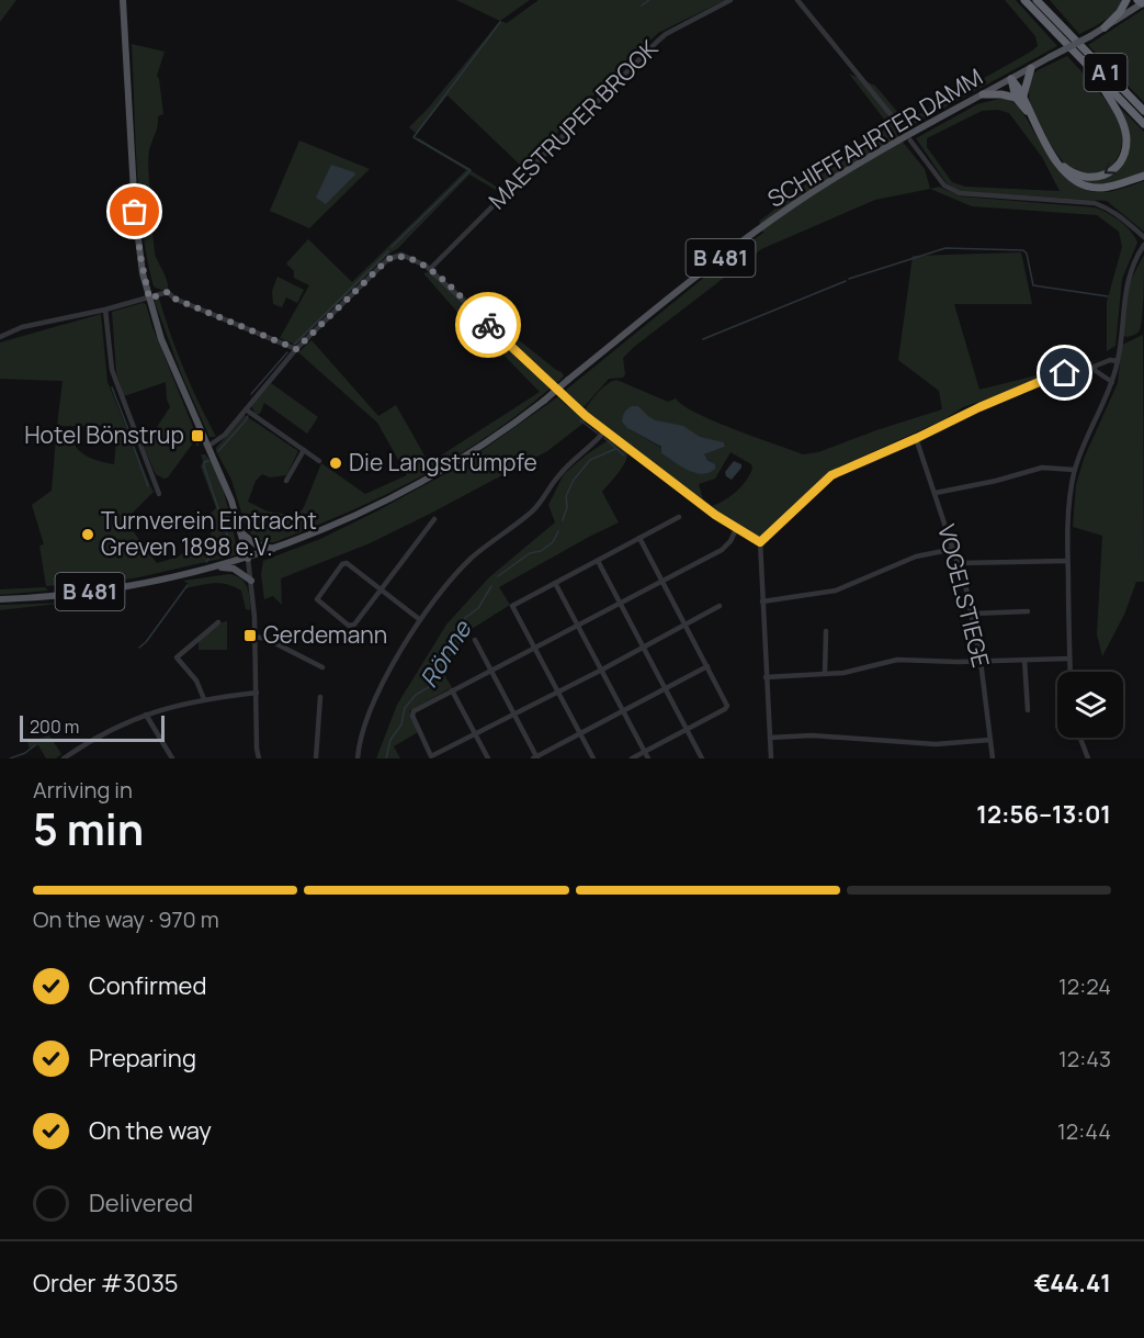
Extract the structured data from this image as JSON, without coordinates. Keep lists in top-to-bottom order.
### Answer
{
  "streets": {
    "highway": ["A 1"],
    "main road": ["SCHIFFFAHRTER DAMM", "B 481"],
    "street": ["MAESTRUPER BROOK", "VOGELSTIEGE"]
  },
  "water": ["Rönne"],
  "places": {
    "transit": ["Hotel Bönstrup", "Gerdemann"],
    "other": ["Die Langstrümpfe", "Turnverein Eintracht Greven 1898 e.V."]
  },
  "scale_bar": "200 m",
  "page": {
    "scale": "200 m",
    "heading": ["5 min", "Arriving in", "12:56–13:01"],
    "panel": ["Order #3035", "€44.41"],
    "bar": "On the way · 970 m",
    "list": [
      ["Confirmed", "12:24"],
      ["Preparing", "12:43"],
      ["On the way", "12:44"],
      "Delivered"
    ]
  }
}
